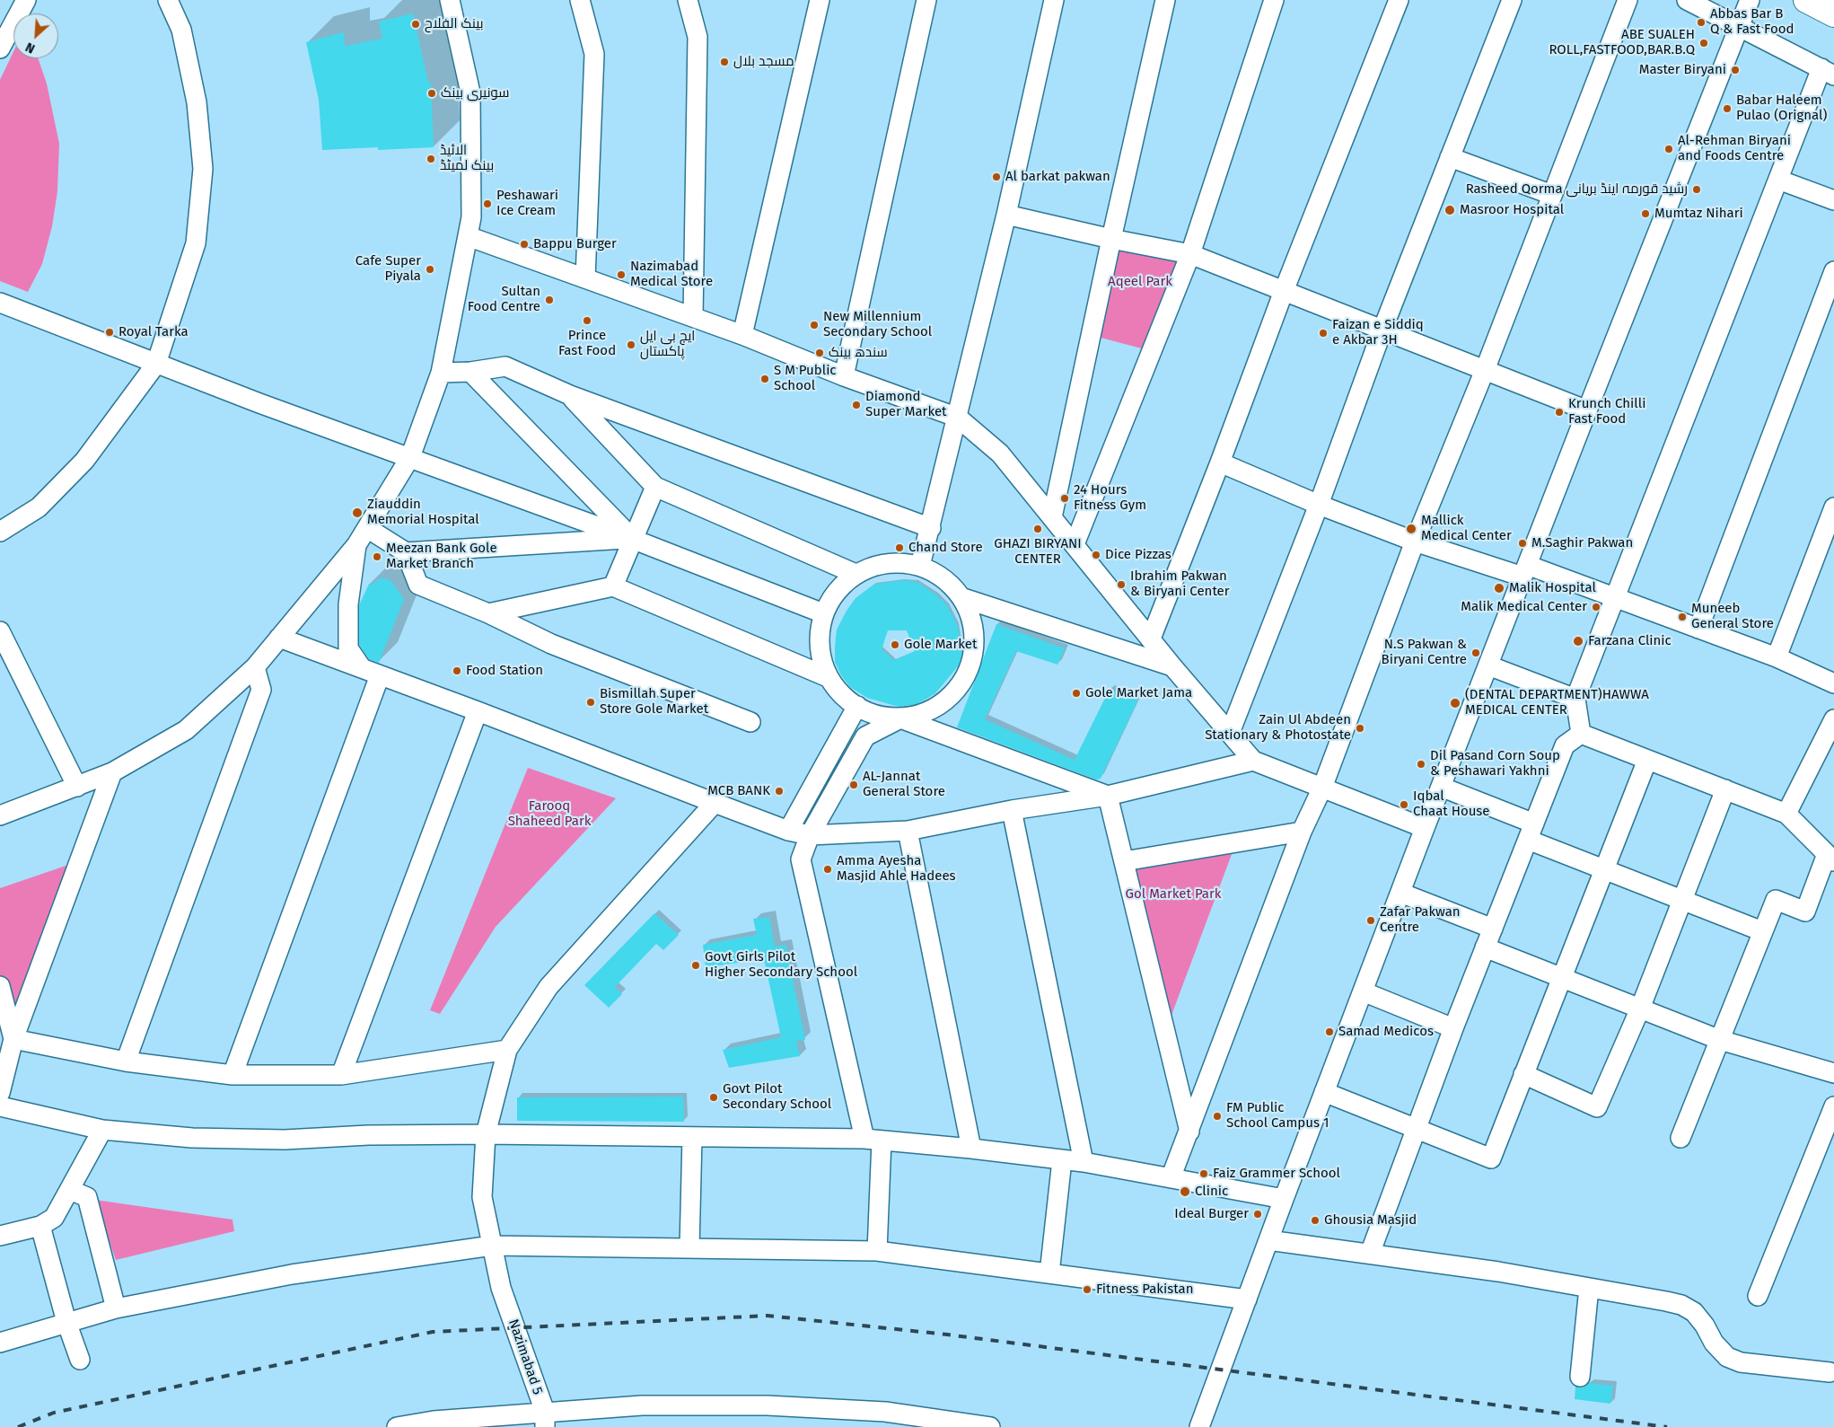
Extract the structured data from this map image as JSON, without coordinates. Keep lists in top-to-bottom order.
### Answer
{
  "streets": {
    "street": ["Nazimabad 5"]
  },
  "parks": ["Aqeel Park", "Farooq Shaheed Park", "Gol Market Park"],
  "places": [
    "Abbas Bar B Q & Fast Food",
    "بینک الفلاح",
    "ABE SUALEH ROLL,FASTFOOD,BAR.B.Q",
    "مسجد بلال",
    "Master Biryani",
    "سونیری بینک",
    "Babar Haleem Pulao (Orignal)",
    "Al-Rehman Biryani and Foods Centre",
    "الائیڈ بینک لمیٹڈ",
    "Al barkat pakwan",
    "Rasheed Qorma رشید قورمہ اینڈ بریانی",
    "Peshawari Ice Cream",
    "Masroor Hospital",
    "Mumtaz Nihari",
    "Bappu Burger",
    "Cafe Super Piyala",
    "Nazimabad Medical Store",
    "Sultan Food Centre",
    "Prince Fast Food",
    "New Millennium Secondary School",
    "Royal Tarka",
    "Faizan e Siddiq e Akbar 3H",
    "ایچ بی ایل پاکستان",
    "سندھ بینک",
    "S M Public School",
    "Diamond Super Market",
    "Krunch Chilli Fast Food",
    "24 Hours Fitness Gym",
    "Ziauddin Memorial Hospital",
    "GHAZI BIRYANI CENTER",
    "Mallick Medical Center",
    "M.Saghir Pakwan",
    "Chand Store",
    "Dice Pizzas",
    "Meezan Bank Gole Market Branch",
    "Ibrahim Pakwan & Biryani Center",
    "Malik Hospital",
    "Malik Medical Center",
    "Muneeb General Store",
    "Farzana Clinic",
    "Gole Market",
    "N.S Pakwan & Biryani Centre",
    "Food Station",
    "Gole Market Jama",
    "Bismillah Super Store Gole Market",
    "(DENTAL DEPARTMENT)HAWWA MEDICAL CENTER",
    "Zain Ul Abdeen Stationary & Photostate",
    "Dil Pasand Corn Soup & Peshawari Yakhni",
    "AL-Jannat General Store",
    "MCB BANK",
    "Iqbal Chaat House",
    "Amma Ayesha Masjid Ahle Hadees",
    "Zafar Pakwan Centre",
    "Govt Girls Pilot Higher Secondary School",
    "Samad Medicos",
    "Govt Pilot Secondary School",
    "FM Public School Campus 1",
    "Faiz Grammer School",
    "Clinic",
    "Ideal Burger",
    "Ghousia Masjid",
    "Fitness Pakistan"
  ],
  "north": "bottom left"
}
